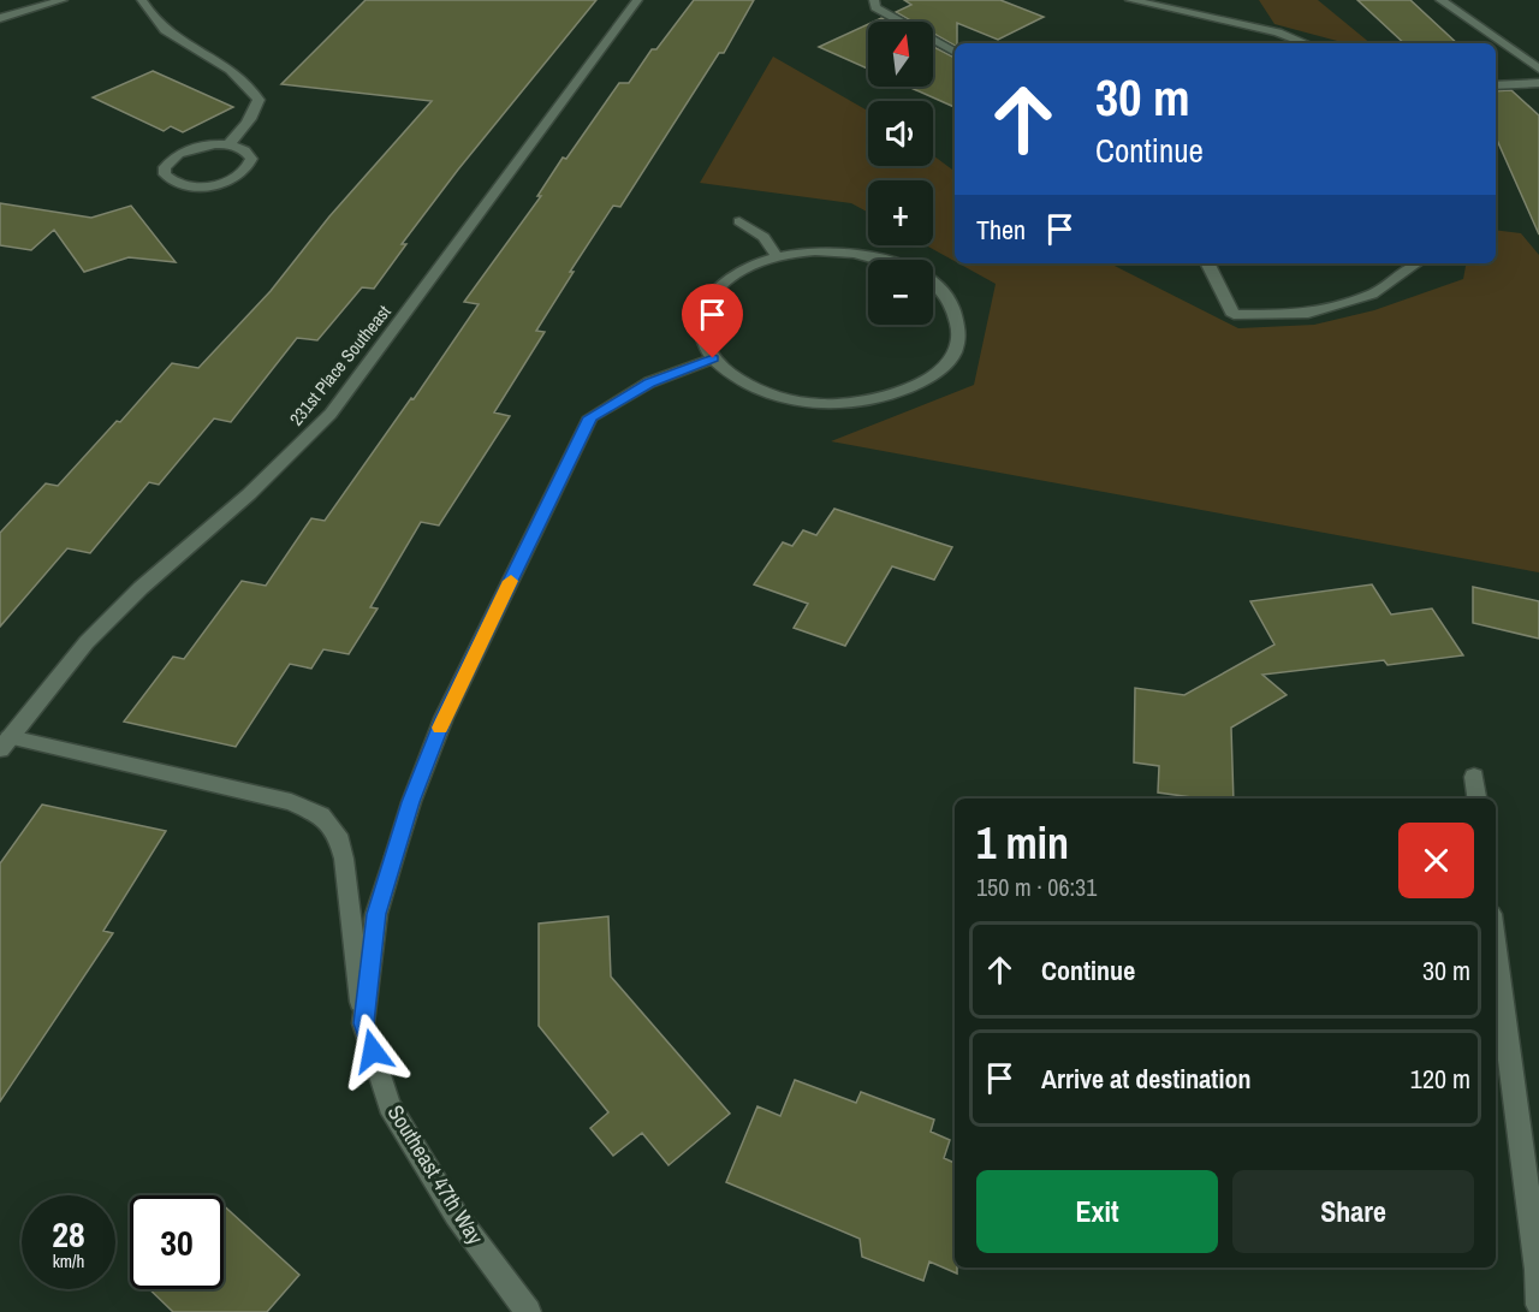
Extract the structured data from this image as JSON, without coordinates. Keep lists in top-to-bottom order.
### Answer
{
  "streets": {
    "street": ["231st Place Southeast", "Southeast 47th Way"]
  },
  "north": "top",
  "page": {
    "map_buttons": ["+", "−"],
    "turn": ["30 m", "Continue"],
    "then": "Then",
    "heading": ["1 min", "150 m · 06:31"],
    "list": [
      {
        "name": "Continue",
        "value": "30 m"
      },
      {
        "name": "Arrive at destination",
        "value": "120 m"
      }
    ],
    "buttons": ["Exit", "Share"],
    "speed": "28 km/h",
    "limit": "30"
  }
}
